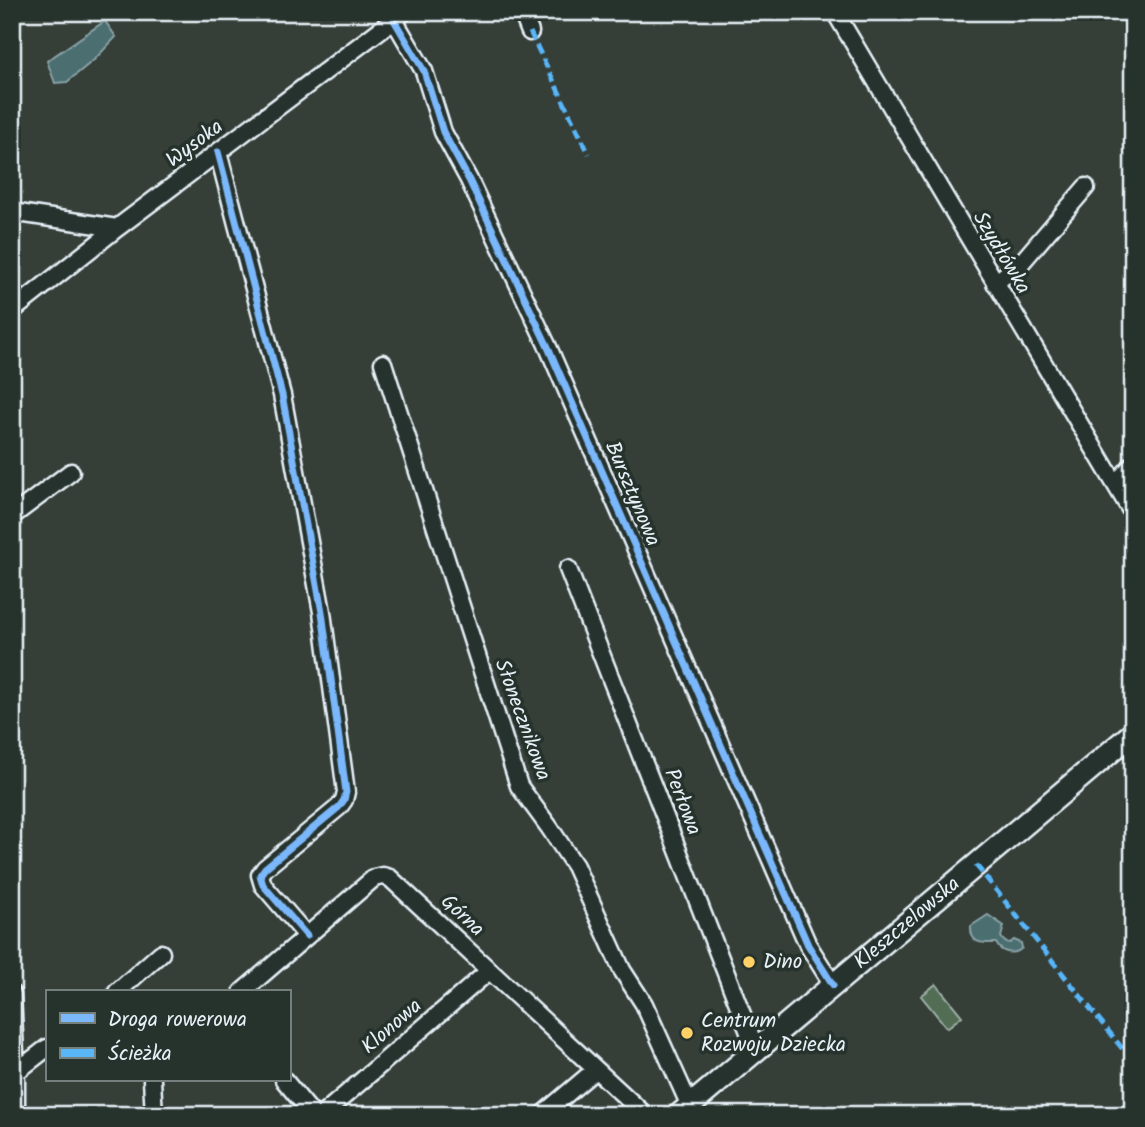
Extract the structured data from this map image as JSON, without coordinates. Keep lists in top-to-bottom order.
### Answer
{
  "streets": {
    "main road": ["Kleszczelowska"],
    "street": [
      "Wysoka",
      "Szydłówka",
      "Bursztynowa",
      "Słonecznikowa",
      "Perłowa",
      "Górna",
      "Klonowa"
    ]
  },
  "crossings": [
    ["Wysoka", "Bursztynowa"],
    ["Bursztynowa", "Kleszczelowska"],
    ["Słonecznikowa", "Kleszczelowska"],
    ["Perłowa", "Kleszczelowska"],
    ["Górna", "Klonowa"]
  ],
  "places": ["Dino", "Centrum Rozwoju Dziecka"],
  "legend": ["Droga rowerowa", "Ścieżka"]
}
